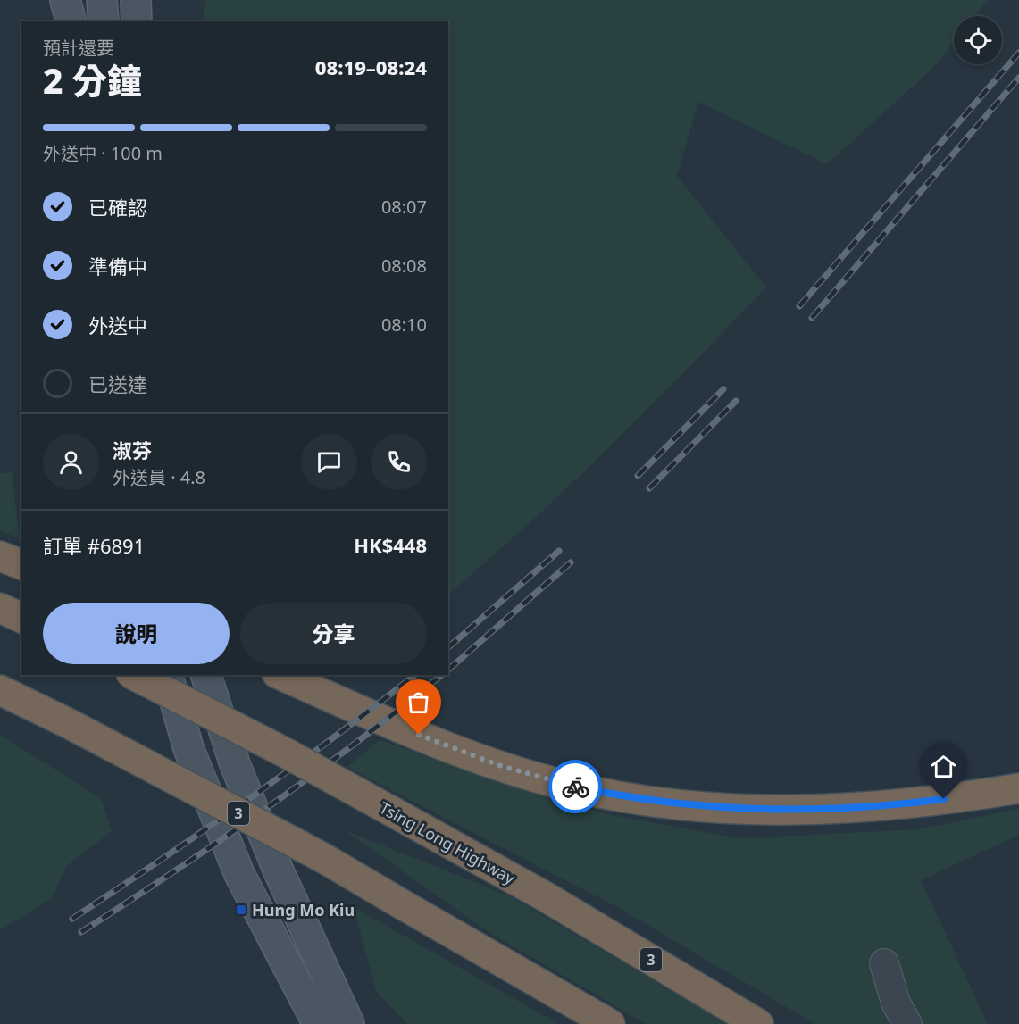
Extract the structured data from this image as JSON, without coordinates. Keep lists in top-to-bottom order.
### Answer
{
  "streets": {
    "highway": ["3", "Tsing Long Highway"]
  },
  "places": {
    "transit": ["Hung Mo Kiu"]
  },
  "page": {
    "heading": ["2 分鐘", "預計還要", "08:19–08:24"],
    "panel": [
      "淑芬",
      "外送員 · 4.8",
      "訂單 #6891",
      "HK$448"
    ],
    "bar": "外送中 · 100 m",
    "list": [
      ["已確認", "08:07"],
      ["準備中", "08:08"],
      ["外送中", "08:10"],
      "已送達"
    ],
    "buttons": ["說明", "分享"]
  }
}
